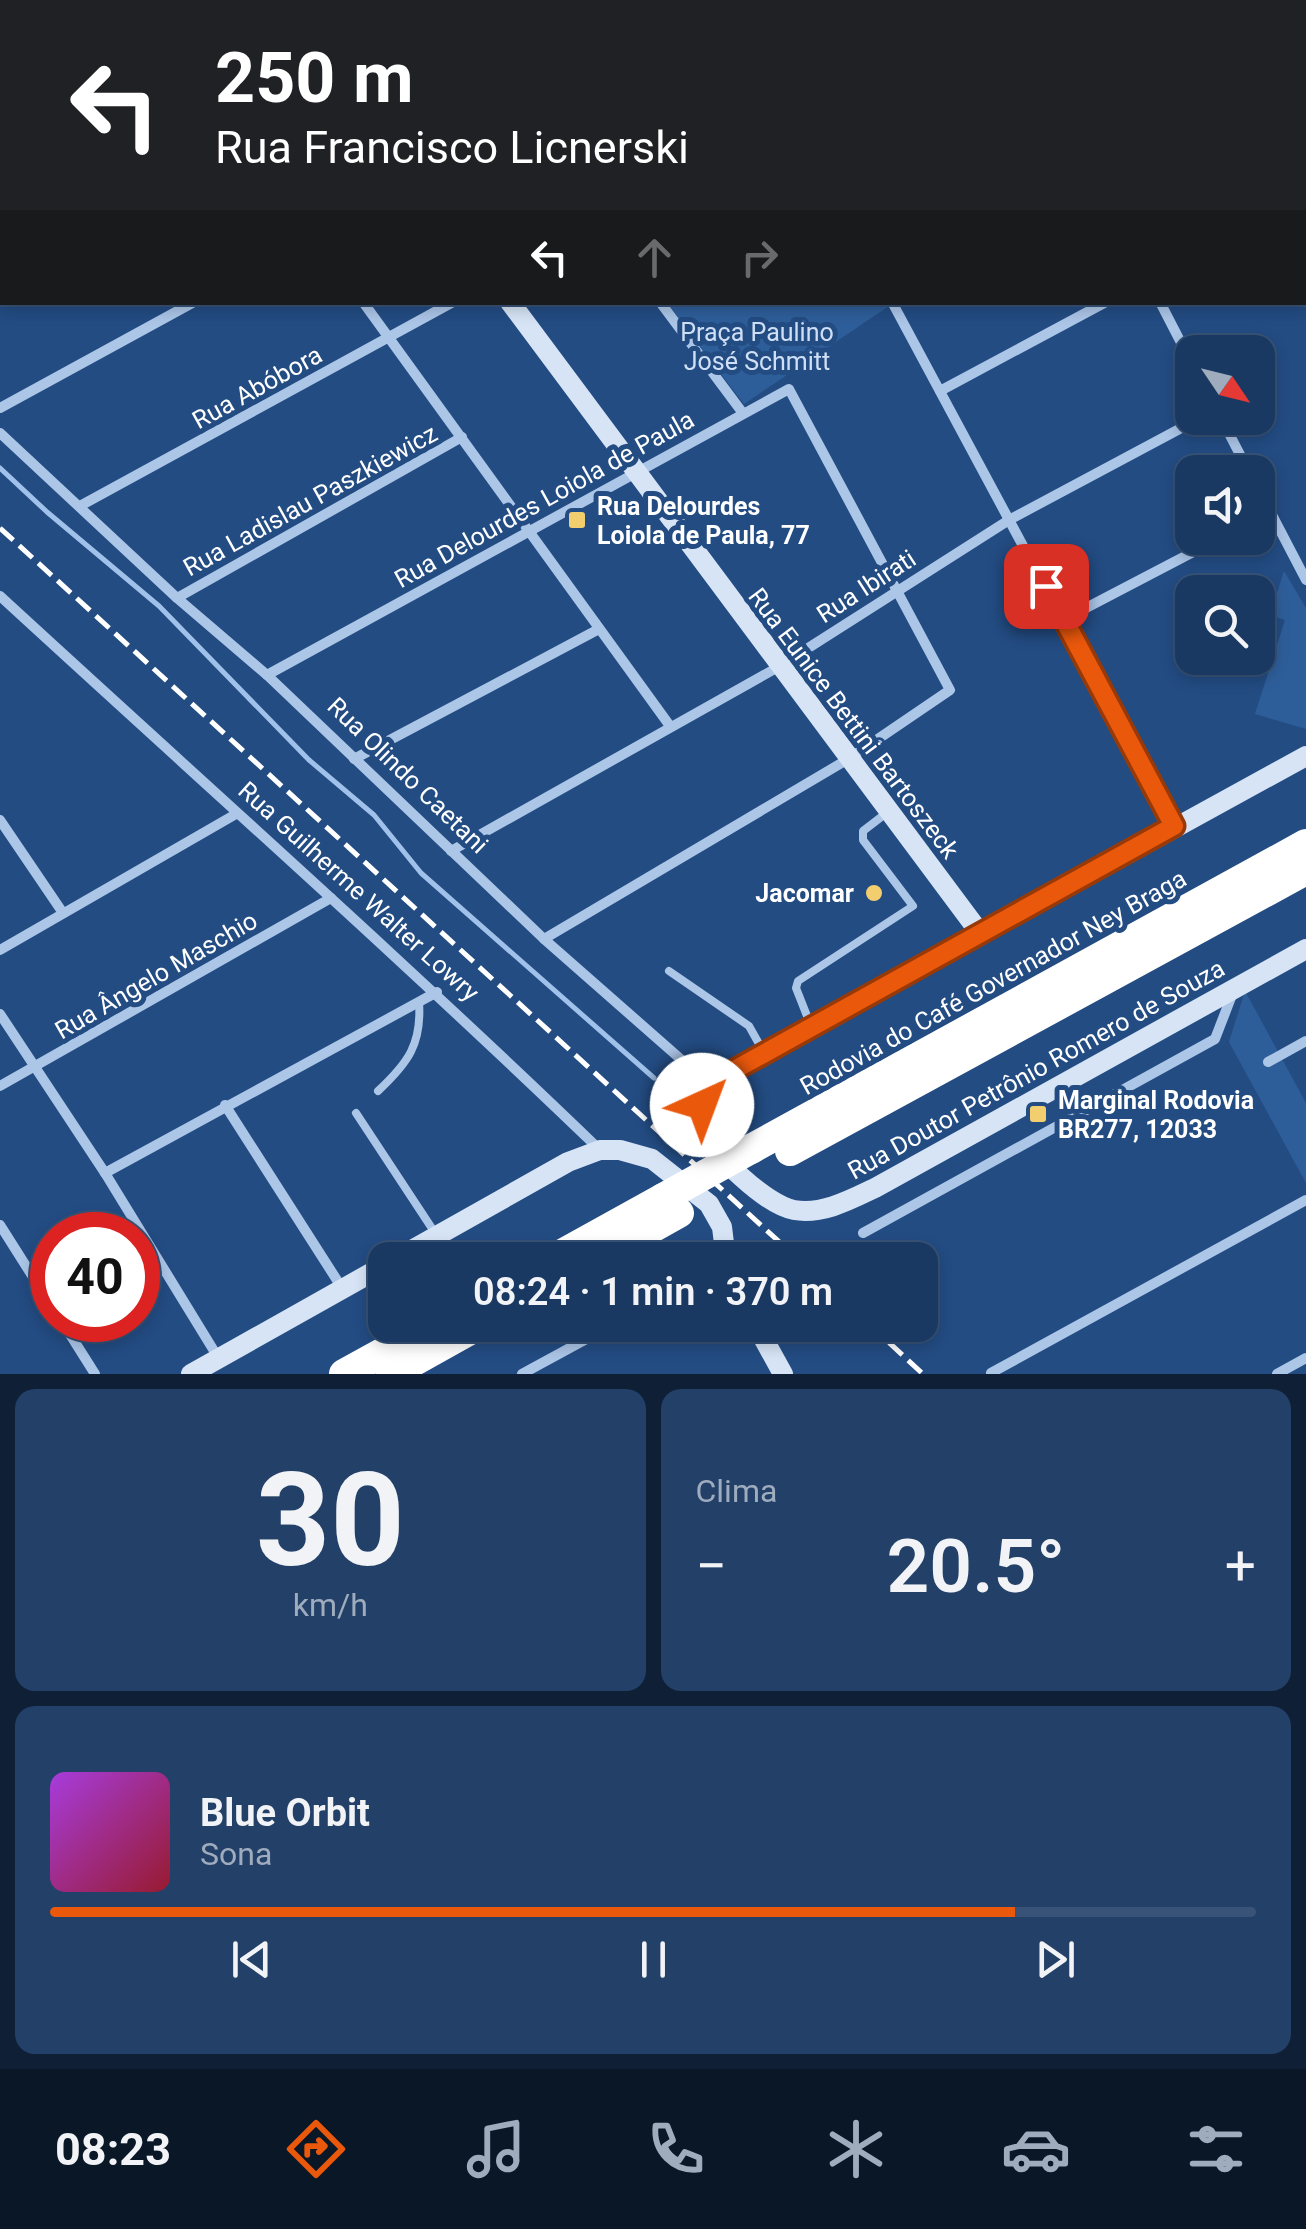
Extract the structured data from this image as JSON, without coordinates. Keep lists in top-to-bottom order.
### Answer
{
  "streets": {
    "highway": ["Rodovia do Café Governador Ney Braga"],
    "street": [
      "Rua Abóbora",
      "Rua Delourdes Loiola de Paula",
      "Rua Ladislau Paszkiewicz",
      "Rua Ibirati",
      "Rua Eunice Bettini Bartoszeck",
      "Rua Olindo Caetani",
      "Rua Guilherme Walter Lowry",
      "Rua Ângelo Maschio",
      "Rua Doutor Petrônio Romero de Souza"
    ]
  },
  "crossings": [
    ["Rua Abóbora", "Rua Olindo Caetani"],
    ["Rua Delourdes Loiola de Paula", "Rua Ibirati"],
    ["Rua Delourdes Loiola de Paula", "Rua Eunice Bettini Bartoszeck"],
    ["Rua Delourdes Loiola de Paula", "Rua Olindo Caetani"],
    ["Rua Ladislau Paszkiewicz", "Rua Olindo Caetani"],
    ["Rua Ibirati", "Rua Eunice Bettini Bartoszeck"],
    ["Rua Ibirati", "Rua Olindo Caetani"],
    ["Rua Guilherme Walter Lowry", "Rua Ângelo Maschio"],
    ["Rodovia do Café Governador Ney Braga", "Rua Doutor Petrônio Romero de Souza"]
  ],
  "parks": ["Praça Paulino José Schmitt"],
  "places": {
    "transit": ["Rua Delourdes Loiola de Paula, 77", "Marginal Rodovia BR277, 12033"],
    "other": ["Jacomar"]
  },
  "north": "bottom right",
  "page": {
    "turn": ["250 m", "Rua Francisco Licnerski"],
    "limit": "40",
    "trip": "08:24 · 1 min · 370 m",
    "tile": [
      ["30", "km/h"],
      "Clima"
    ],
    "heat": ["−", "20.5°", "+"],
    "song": ["Blue Orbit", "Sona"],
    "tabs": "08:23"
  }
}
